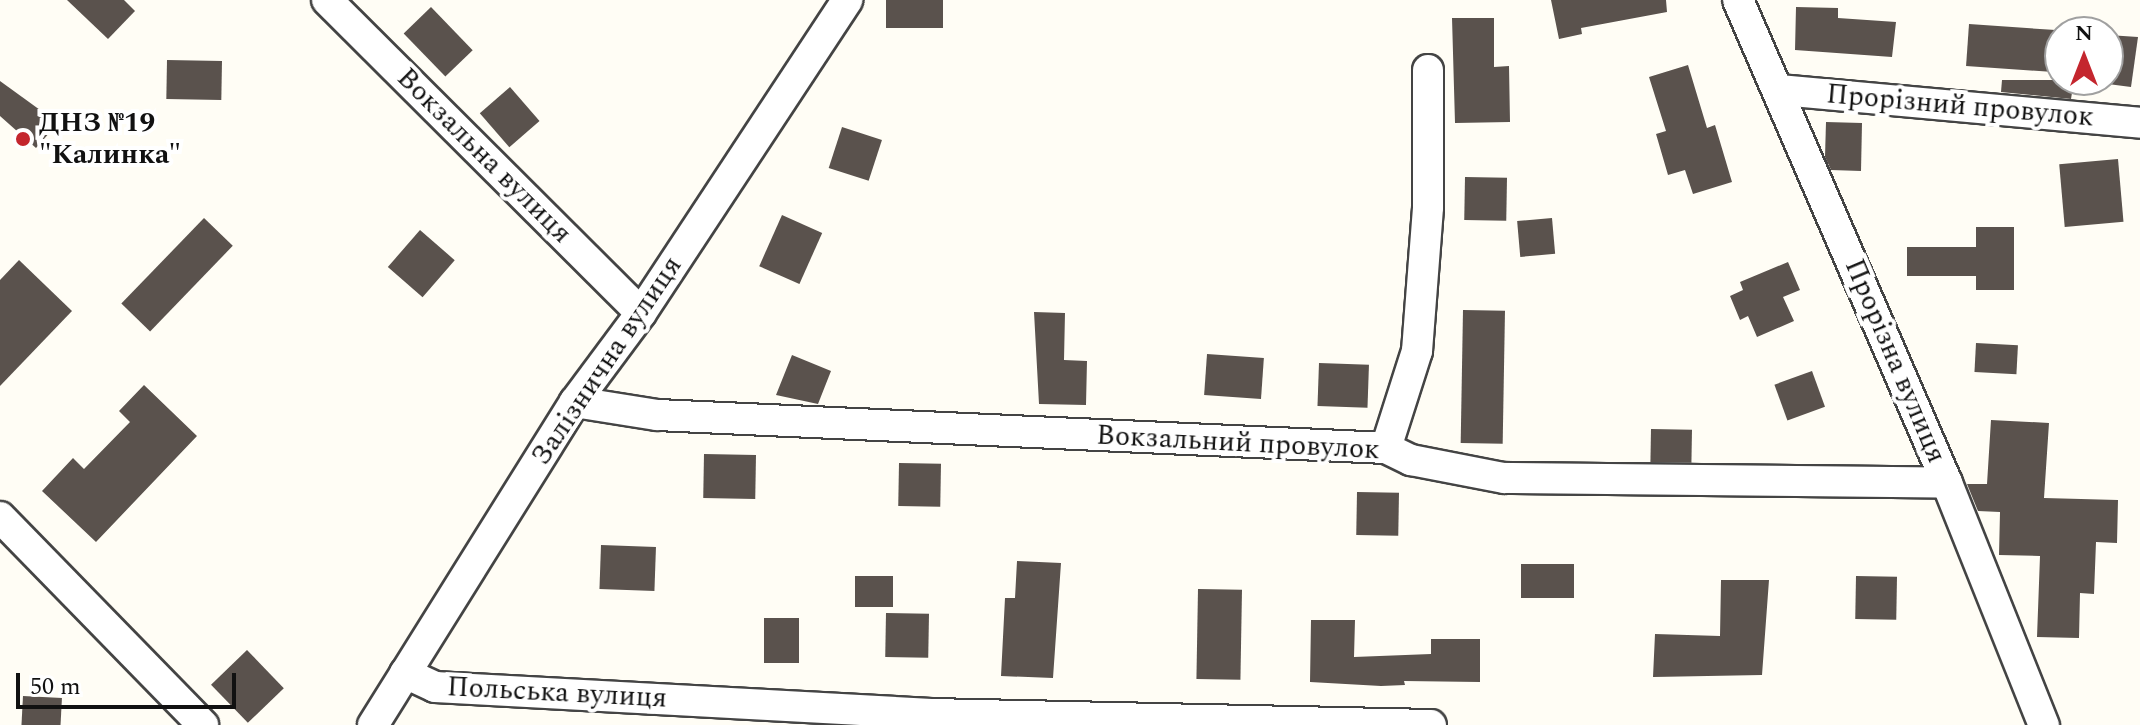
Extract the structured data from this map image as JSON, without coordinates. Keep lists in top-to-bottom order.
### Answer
{
  "streets": {
    "street": [
      "Прорізний провулок",
      "Вокзальна вулиця",
      "Залізнична вулиця",
      "Прорізна вулиця",
      "Вокзальний провулок",
      "Польська вулиця"
    ]
  },
  "crossings": [
    ["Прорізний провулок", "Прорізна вулиця"],
    ["Вокзальна вулиця", "Залізнична вулиця"],
    ["Залізнична вулиця", "Вокзальний провулок"],
    ["Залізнична вулиця", "Польська вулиця"],
    ["Прорізна вулиця", "Вокзальний провулок"]
  ],
  "places": ["ДНЗ №19 \"Калинка\""],
  "scale_bar": "50 m",
  "north": "top"
}
